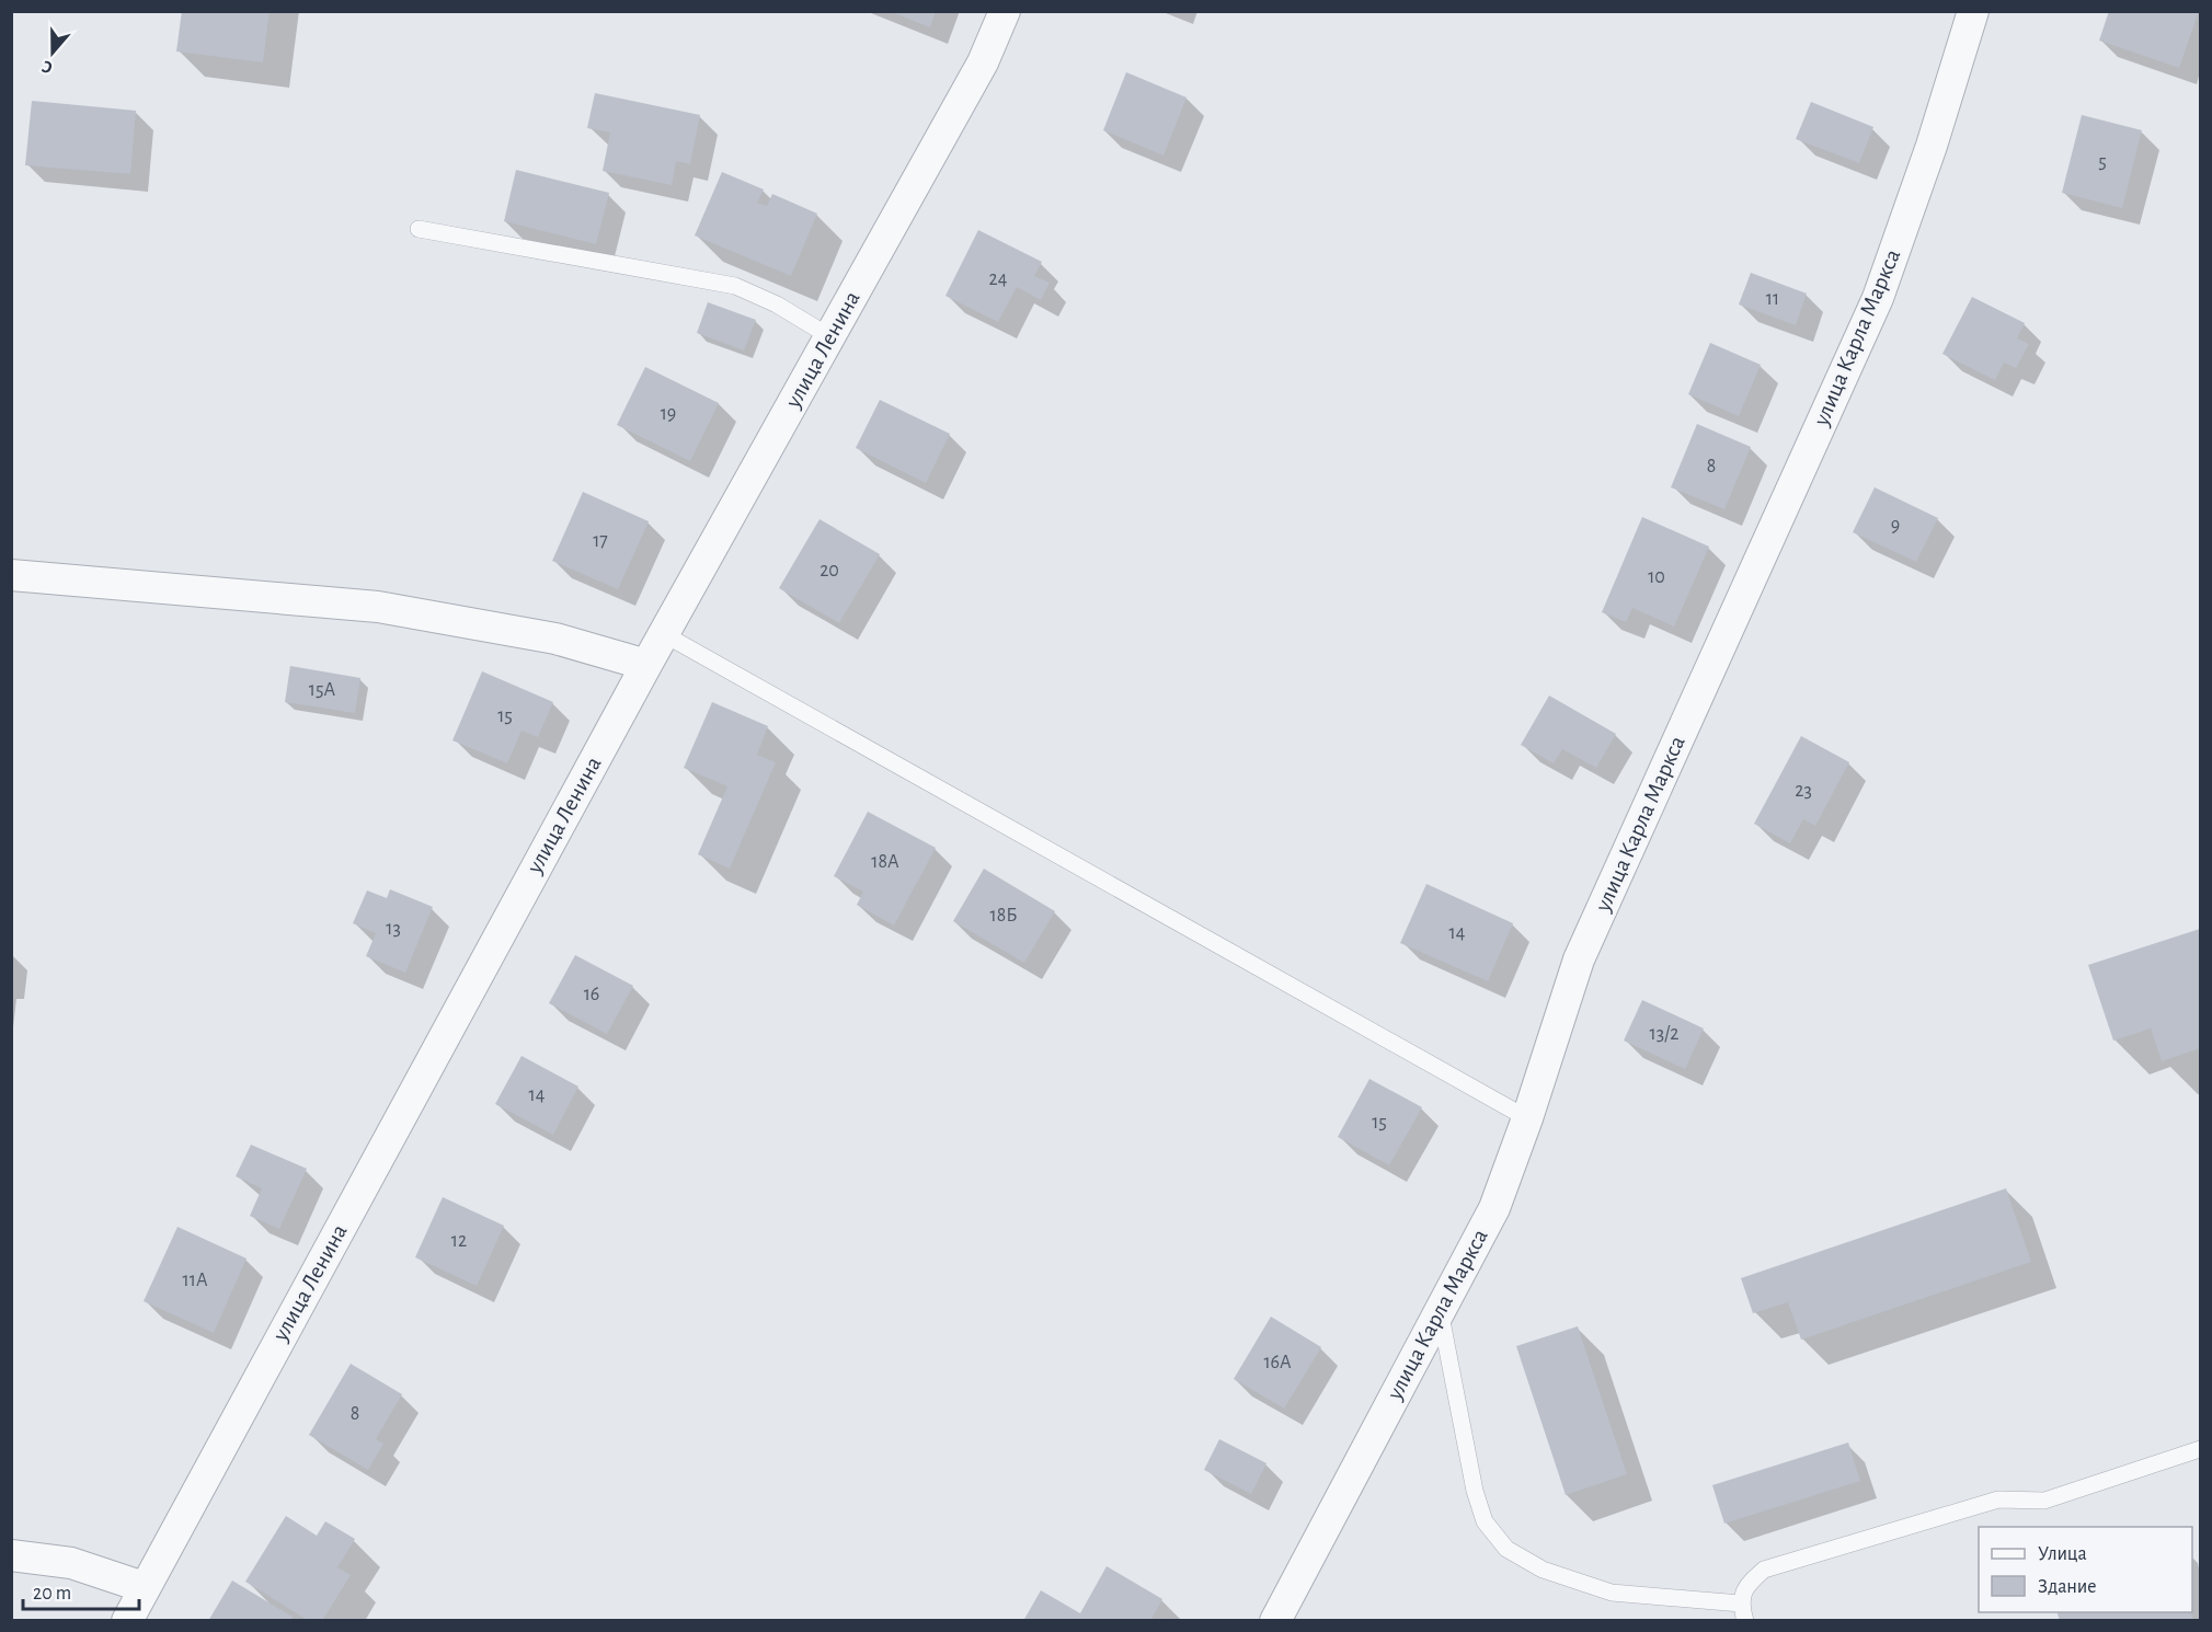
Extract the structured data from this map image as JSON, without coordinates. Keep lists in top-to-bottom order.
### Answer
{
  "streets": {
    "street": ["улица Карла Маркса", "улица Ленина"]
  },
  "house_numbers": [
    "5",
    "24",
    "11",
    "19",
    "8",
    "9",
    "17",
    "20",
    "10",
    "15А",
    "15",
    "23",
    "18А",
    "18Б",
    "13",
    "14",
    "16",
    "13/2",
    "14",
    "15",
    "12",
    "11А",
    "16А",
    "8"
  ],
  "legend": ["Улица", "Здание"],
  "scale_bar": "20 m",
  "north": "bottom"
}
